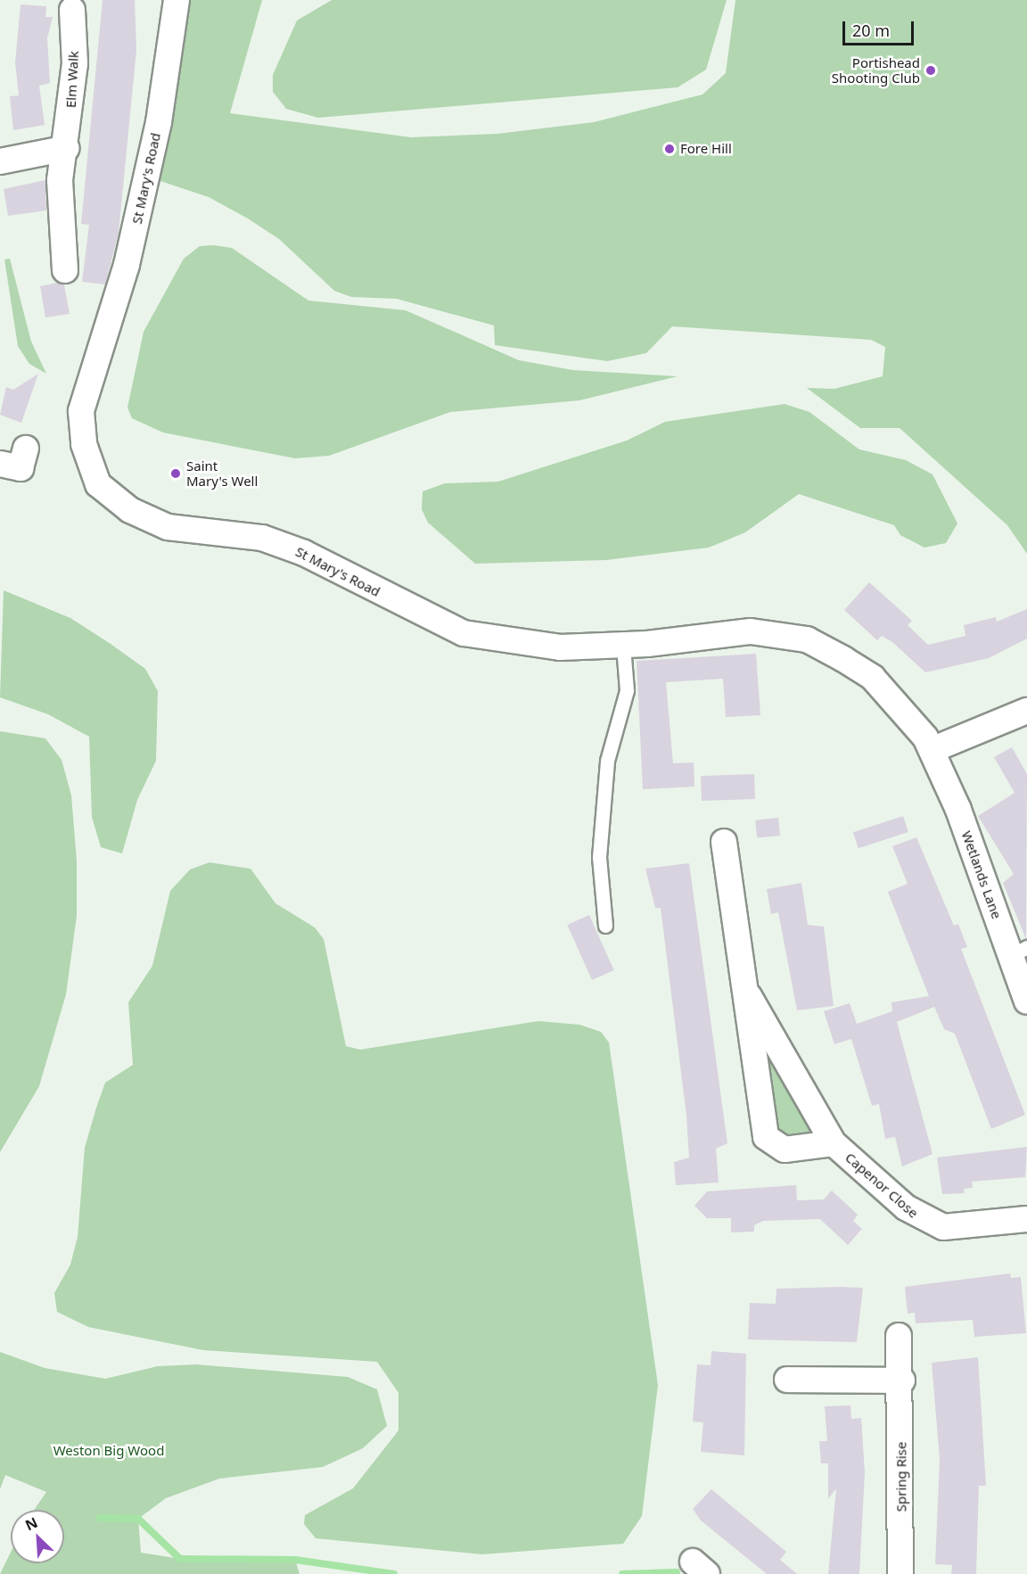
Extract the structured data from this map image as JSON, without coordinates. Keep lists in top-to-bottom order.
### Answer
{
  "streets": {
    "street": [
      "Elm Walk",
      "St Mary's Road",
      "Wetlands Lane",
      "Capenor Close",
      "Spring Rise"
    ]
  },
  "crossings": [
    ["St Mary's Road", "Wetlands Lane"]
  ],
  "parks": ["Weston Big Wood"],
  "places": ["Portishead Shooting Club", "Fore Hill", "Saint Mary's Well"],
  "scale_bar": "20 m",
  "north": "top left"
}
